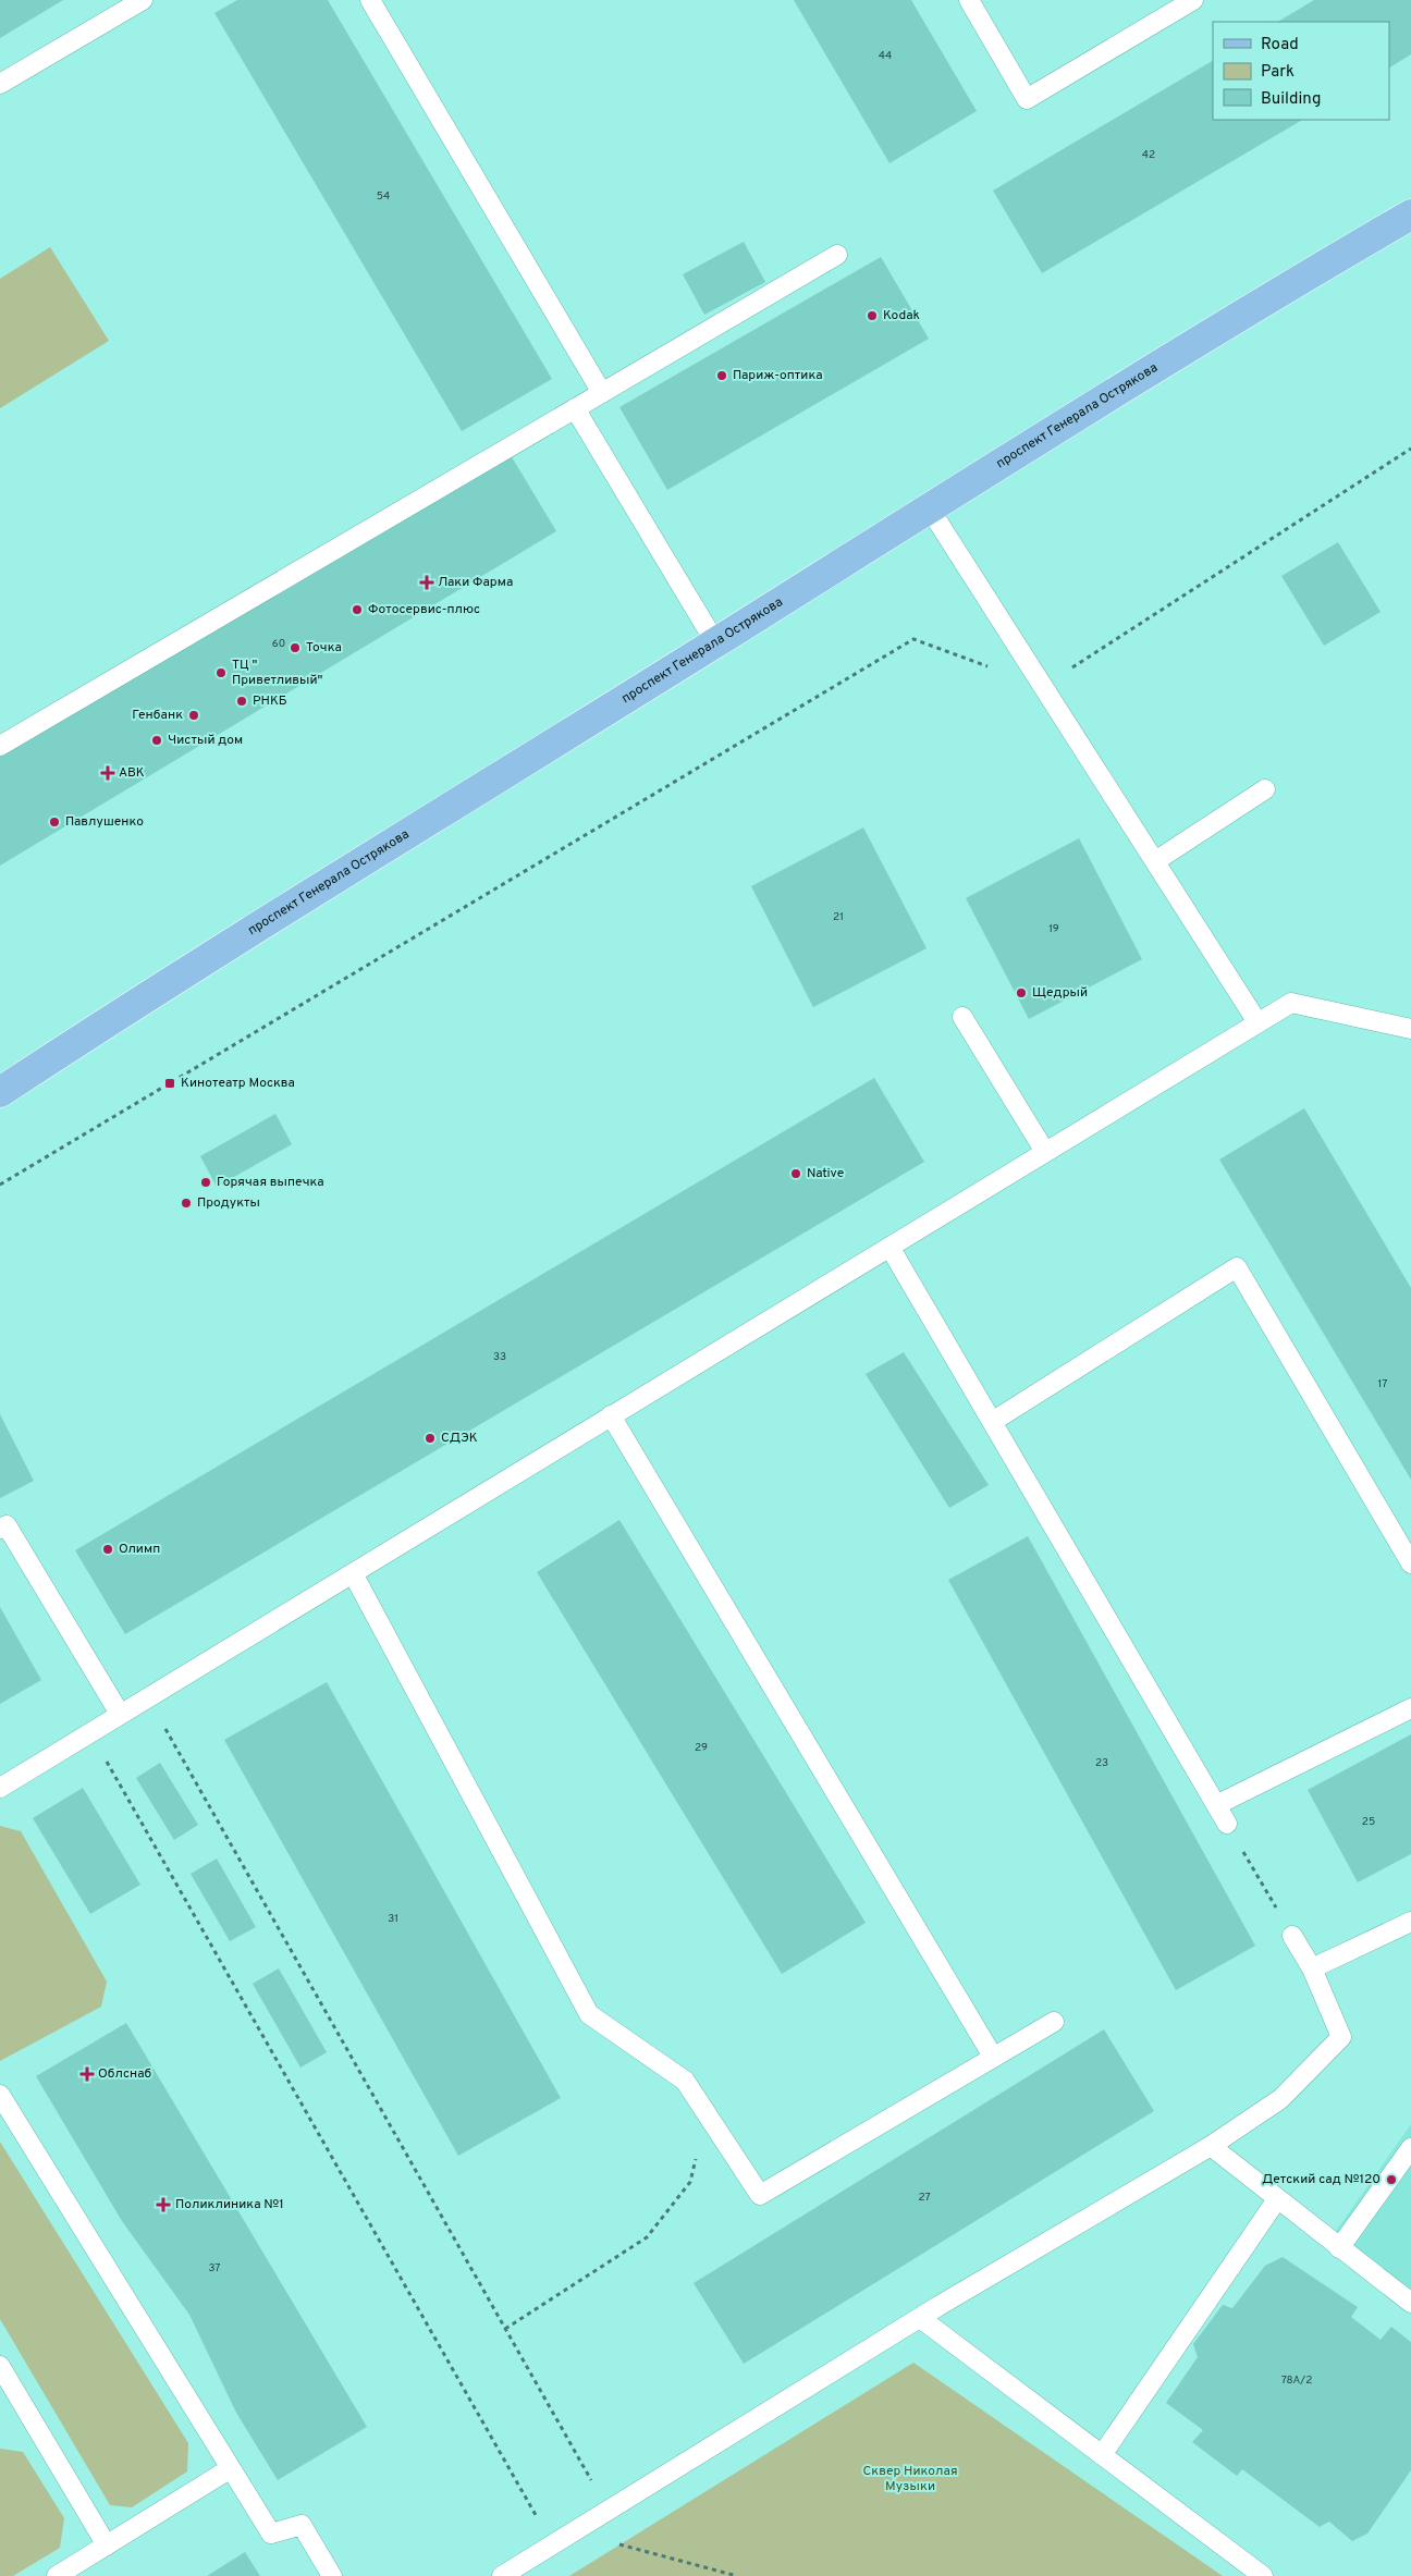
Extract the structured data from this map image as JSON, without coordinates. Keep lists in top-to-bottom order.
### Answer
{
  "streets": {
    "main road": ["проспект Генерала Острякова"]
  },
  "parks": ["Сквер Николая Музыки"],
  "places": {
    "other": [
      "Kodak",
      "Париж-оптика",
      "Фотосервис-плюс",
      "Точка",
      "ТЦ \" Приветливый\"",
      "РНКБ",
      "Генбанк",
      "Чистый дом",
      "Павлушенко",
      "Щедрый",
      "Native",
      "Горячая выпечка",
      "Продукты",
      "СДЭК",
      "Олимп",
      "Детский сад №120"
    ],
    "health": [
      "Лаки Фарма",
      "АВК",
      "Облснаб",
      "Поликлиника №1"
    ],
    "transit": ["Кинотеатр Москва"]
  },
  "house_numbers": [
    "44",
    "42",
    "54",
    "60",
    "21",
    "19",
    "33",
    "17",
    "29",
    "23",
    "25",
    "31",
    "27",
    "37",
    "78А/2"
  ],
  "legend": ["Road", "Park", "Building"]
}
